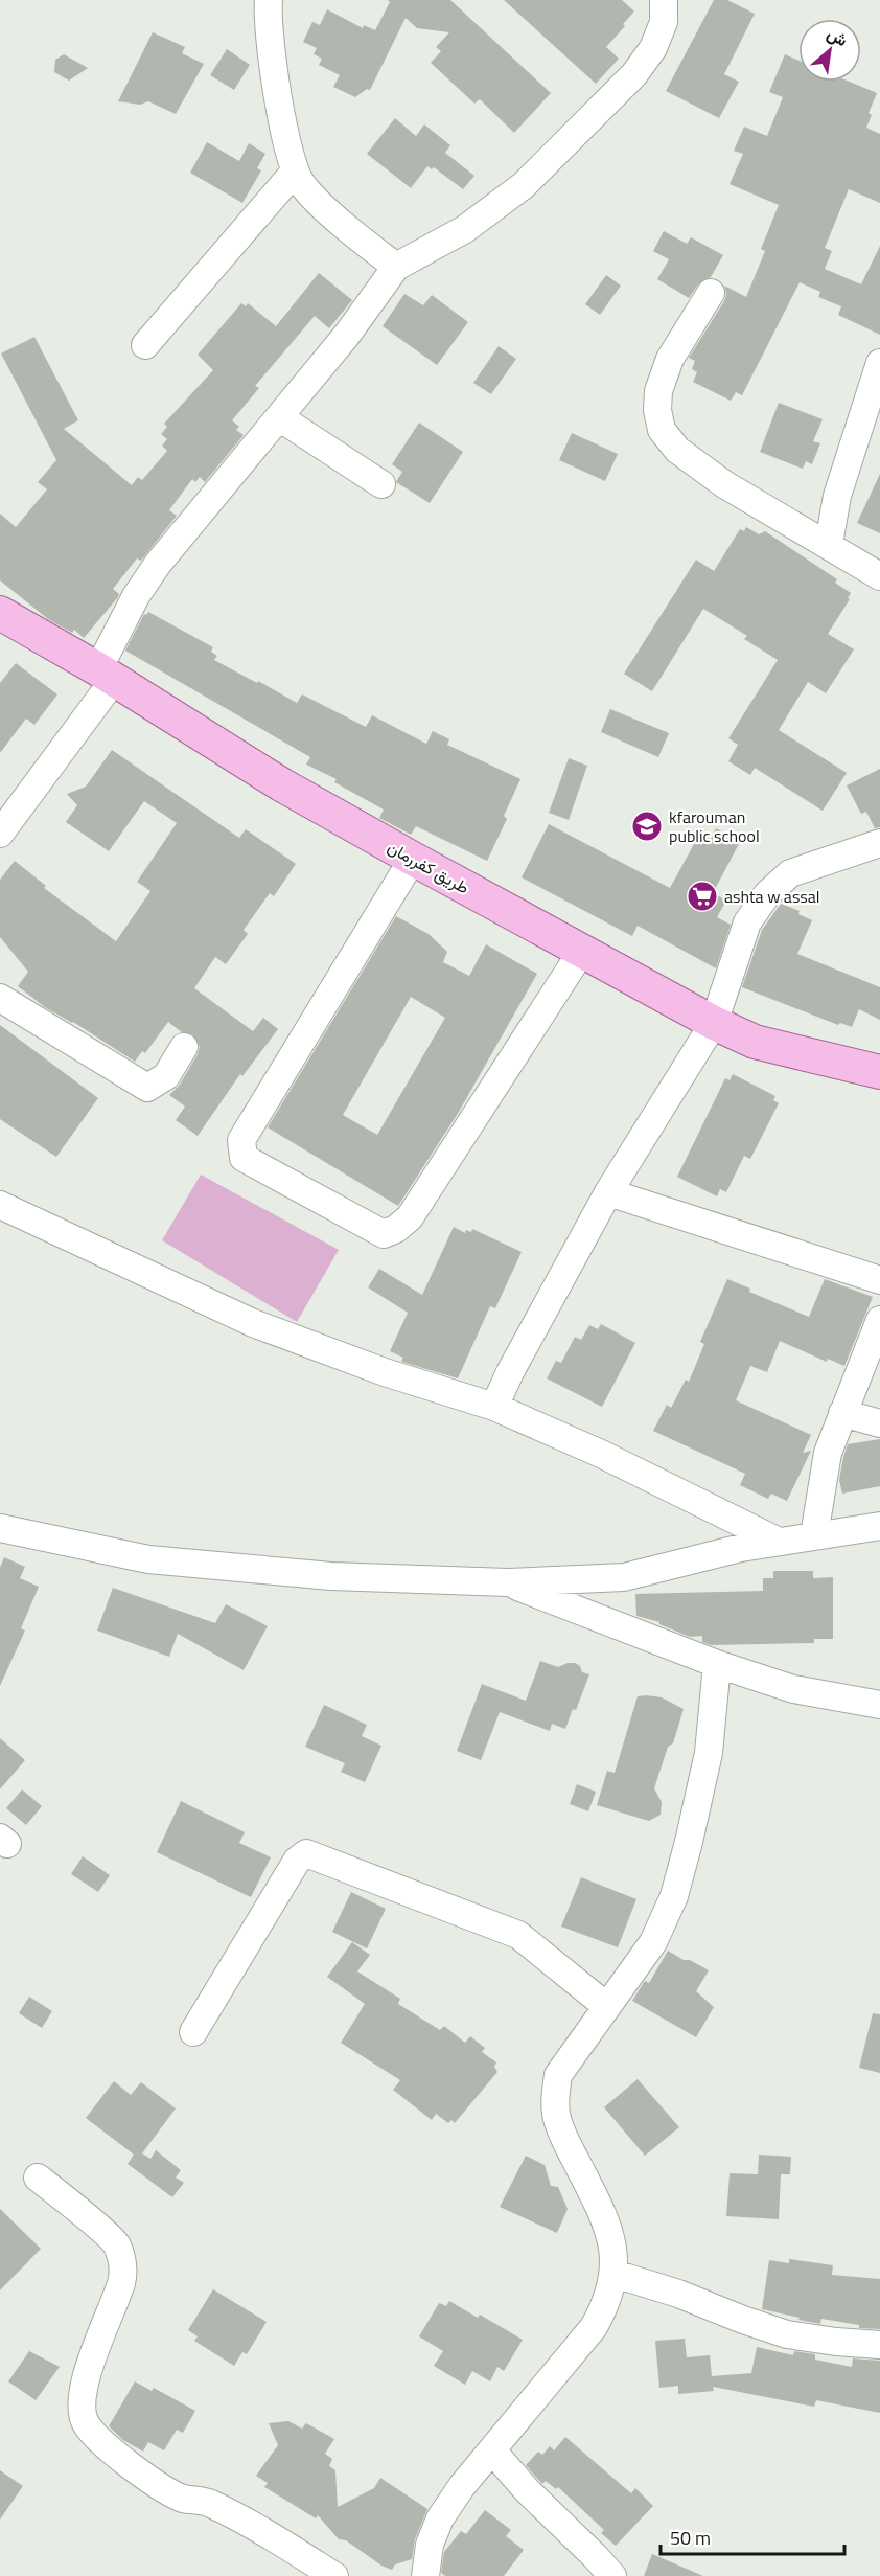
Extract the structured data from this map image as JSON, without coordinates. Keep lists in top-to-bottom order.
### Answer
{
  "streets": {
    "main road": ["طريق كفررمان"]
  },
  "places": {
    "school or university": ["kfarouman public school"],
    "supermarket": ["ashta w assal"]
  },
  "scale_bar": "50 m",
  "north": "top right"
}
